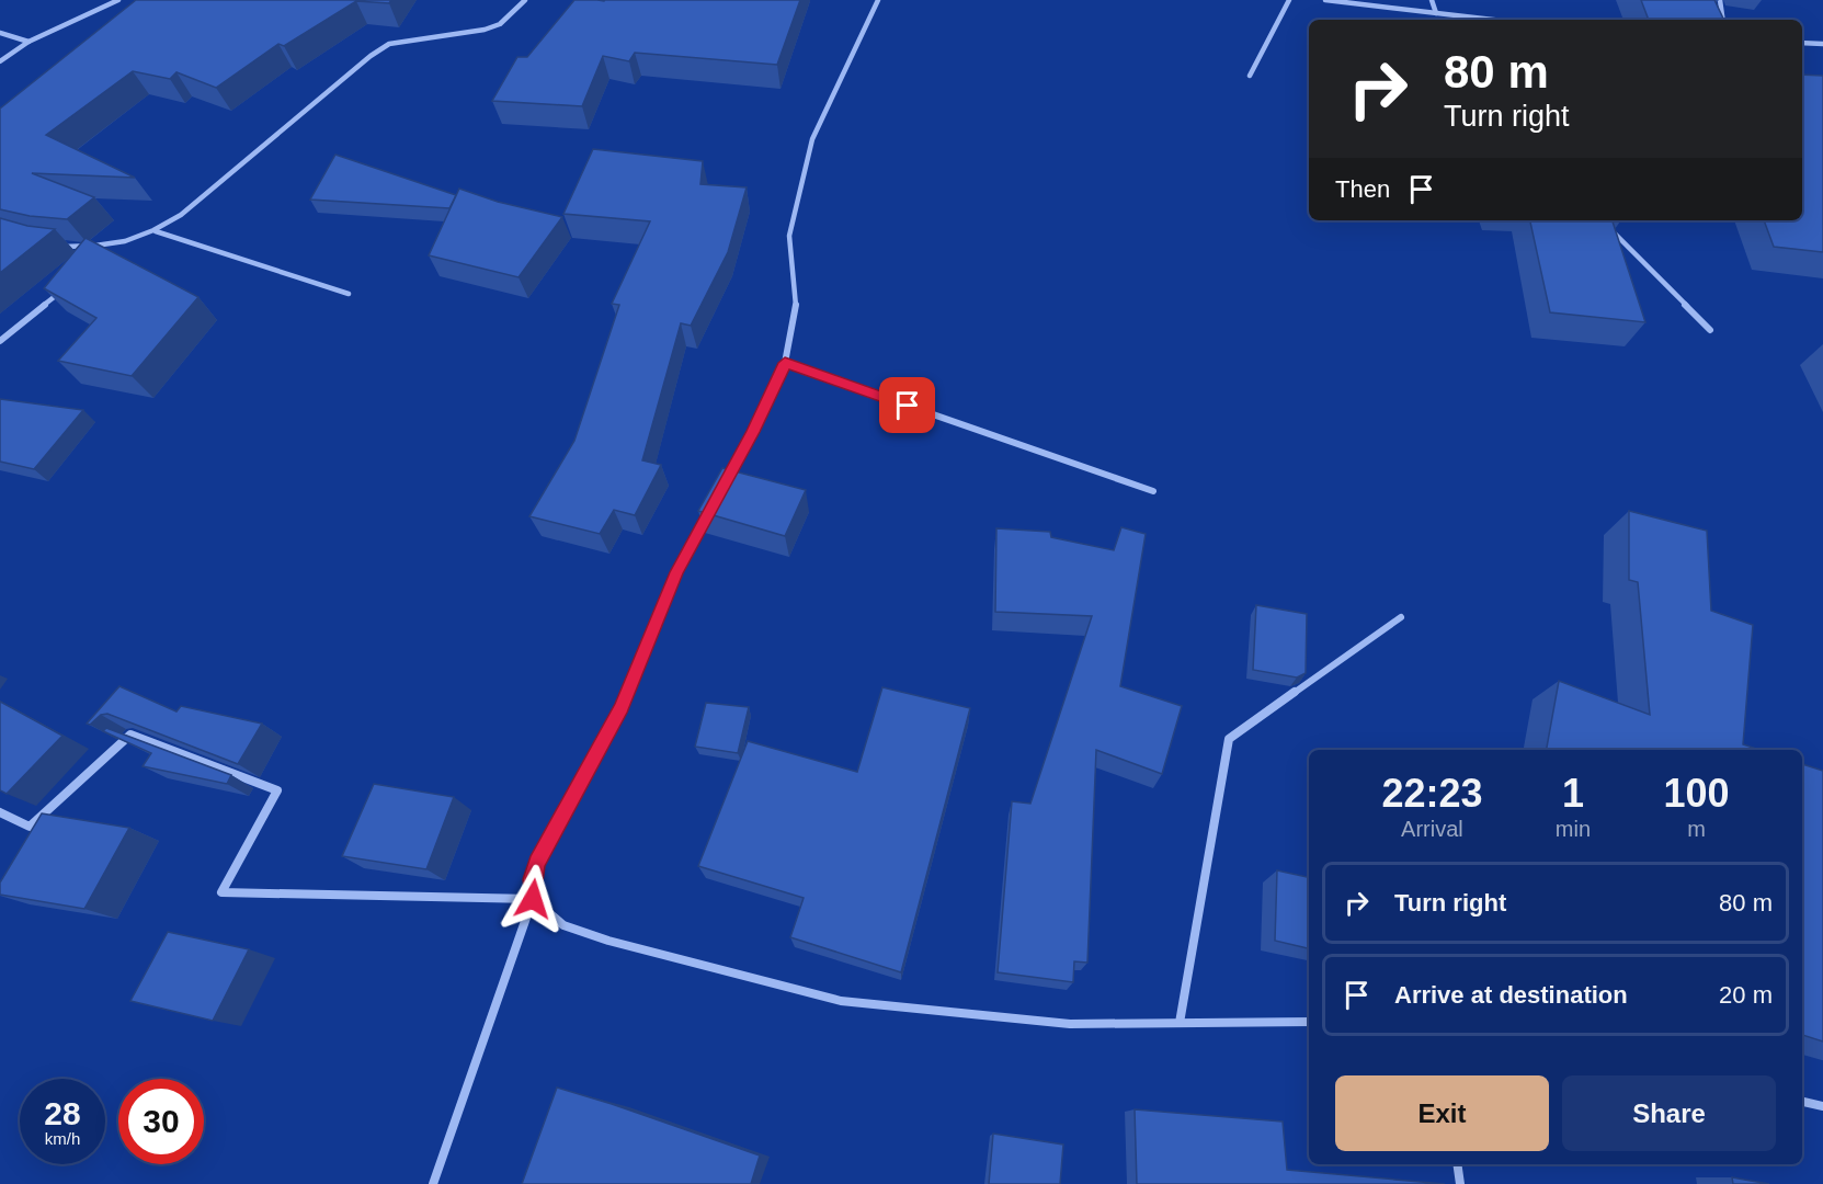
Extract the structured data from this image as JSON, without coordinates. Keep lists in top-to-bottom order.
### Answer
{
  "page": {
    "turn": ["80 m", "Turn right"],
    "then": "Then",
    "eta": [
      "22:23",
      "Arrival",
      "1",
      "min",
      "100",
      "m"
    ],
    "list": [
      {
        "name": "Turn right",
        "value": "80 m"
      },
      {
        "name": "Arrive at destination",
        "value": "20 m"
      }
    ],
    "buttons": ["Exit", "Share"],
    "speed": "28 km/h",
    "limit": "30"
  }
}
